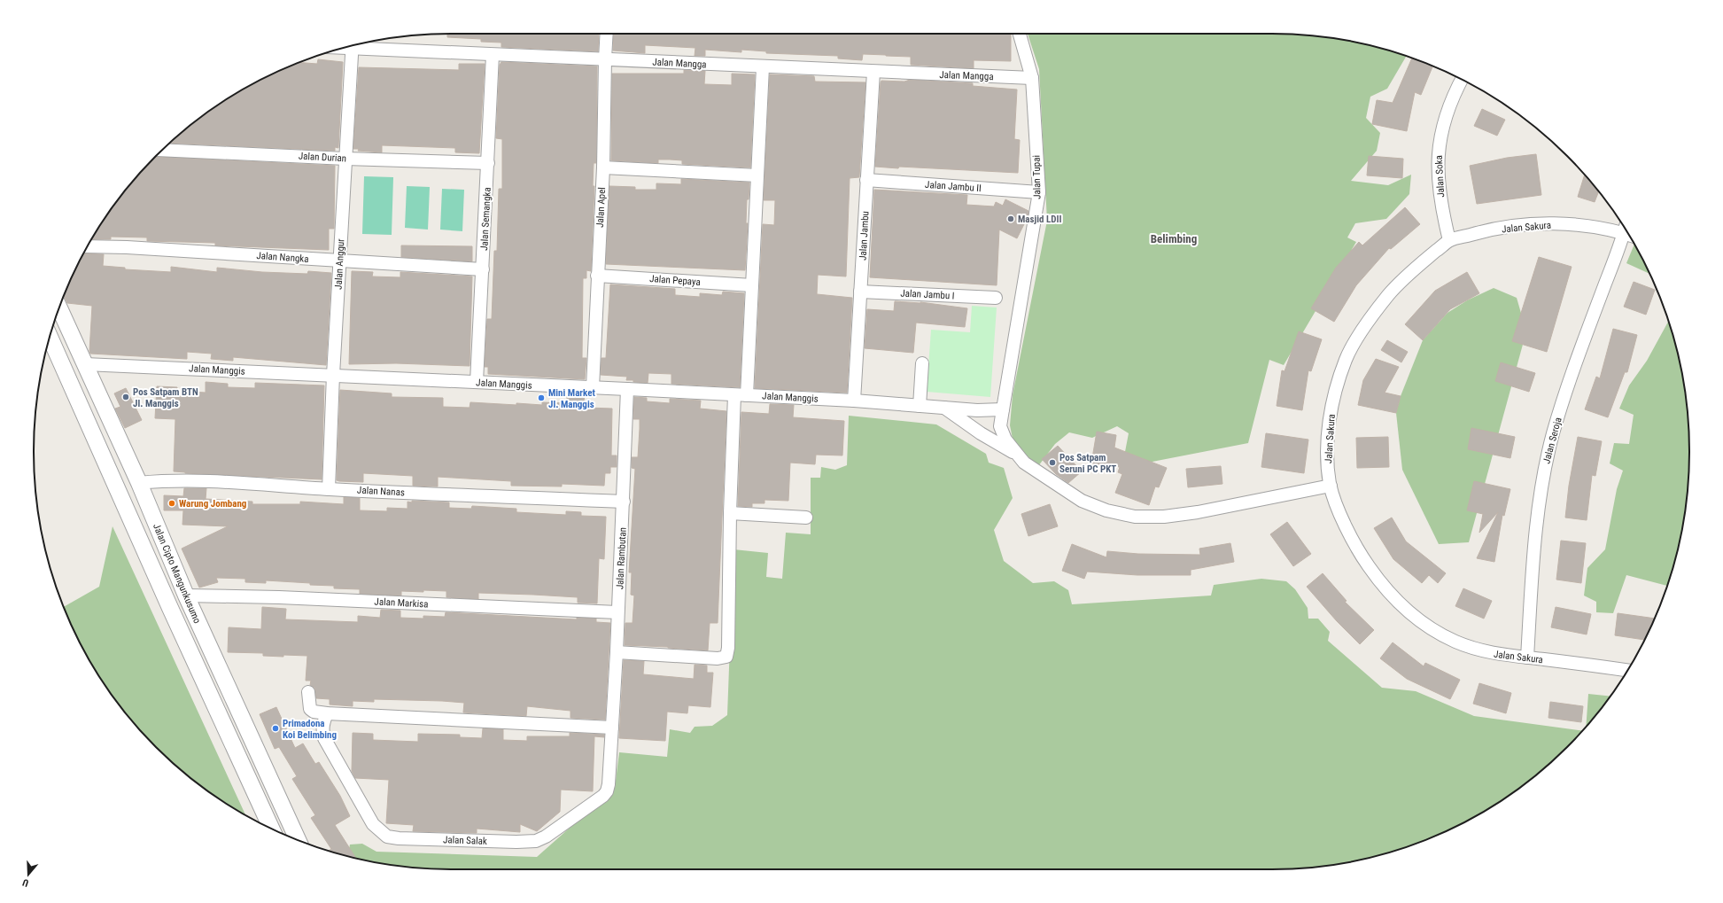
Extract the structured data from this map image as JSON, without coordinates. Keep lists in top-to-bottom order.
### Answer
{
  "streets": {
    "street": [
      "Jalan Mangga",
      "Jalan Durian",
      "Jalan Soka",
      "Jalan Tupai",
      "Jalan Jambu II",
      "Jalan Apel",
      "Jalan Semangka",
      "Jalan Sakura",
      "Jalan Jambu",
      "Jalan Nangka",
      "Jalan Anggur",
      "Jalan Pepaya",
      "Jalan Jambu I",
      "Jalan Manggis",
      "Jalan Seroja",
      "Jalan Nanas",
      "Jalan Rambutan",
      "Jalan Cipto Mangunkusumo",
      "Jalan Markisa",
      "Jalan Salak"
    ]
  },
  "crossings": [
    ["Jalan Mangga", "Jalan Tupai"],
    ["Jalan Mangga", "Jalan Apel"],
    ["Jalan Mangga", "Jalan Semangka"],
    ["Jalan Mangga", "Jalan Jambu"],
    ["Jalan Durian", "Jalan Semangka"],
    ["Jalan Durian", "Jalan Anggur"],
    ["Jalan Soka", "Jalan Sakura"],
    ["Jalan Tupai", "Jalan Jambu II"],
    ["Jalan Tupai", "Jalan Manggis"],
    ["Jalan Jambu II", "Jalan Jambu"],
    ["Jalan Apel", "Jalan Pepaya"],
    ["Jalan Apel", "Jalan Manggis"],
    ["Jalan Semangka", "Jalan Nangka"],
    ["Jalan Semangka", "Jalan Manggis"],
    ["Jalan Sakura", "Jalan Seroja"],
    ["Jalan Jambu", "Jalan Jambu I"],
    ["Jalan Jambu", "Jalan Manggis"],
    ["Jalan Nangka", "Jalan Anggur"],
    ["Jalan Anggur", "Jalan Manggis"],
    ["Jalan Anggur", "Jalan Nanas"],
    ["Jalan Manggis", "Jalan Rambutan"],
    ["Jalan Manggis", "Jalan Cipto Mangunkusumo"],
    ["Jalan Nanas", "Jalan Rambutan"],
    ["Jalan Nanas", "Jalan Cipto Mangunkusumo"],
    ["Jalan Rambutan", "Jalan Markisa"],
    ["Jalan Rambutan", "Jalan Salak"],
    ["Jalan Cipto Mangunkusumo", "Jalan Markisa"]
  ],
  "districts": ["Belimbing"],
  "places": [
    "Masjid LDII",
    "Pos Satpam BTN Jl. Manggis",
    "Mini Market Jl. Manggis",
    "Pos Satpam Seruni PC PKT",
    "Warung Jombang",
    "Primadona Koi Belimbing"
  ],
  "north": "bottom"
}
